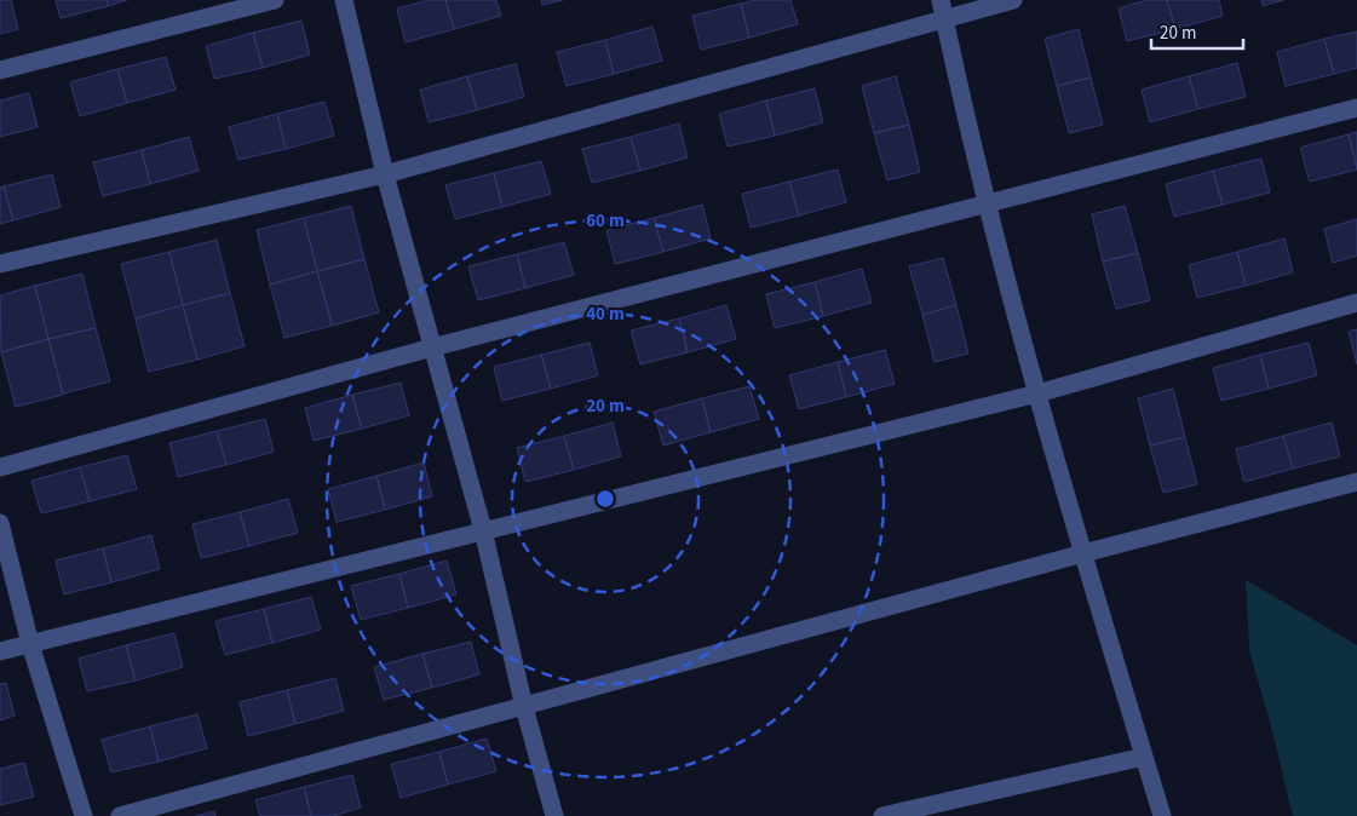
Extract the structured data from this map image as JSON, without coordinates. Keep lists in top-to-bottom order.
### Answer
{
  "scale_bar": "20 m",
  "rings": ["60 m", "40 m", "20 m"]
}
